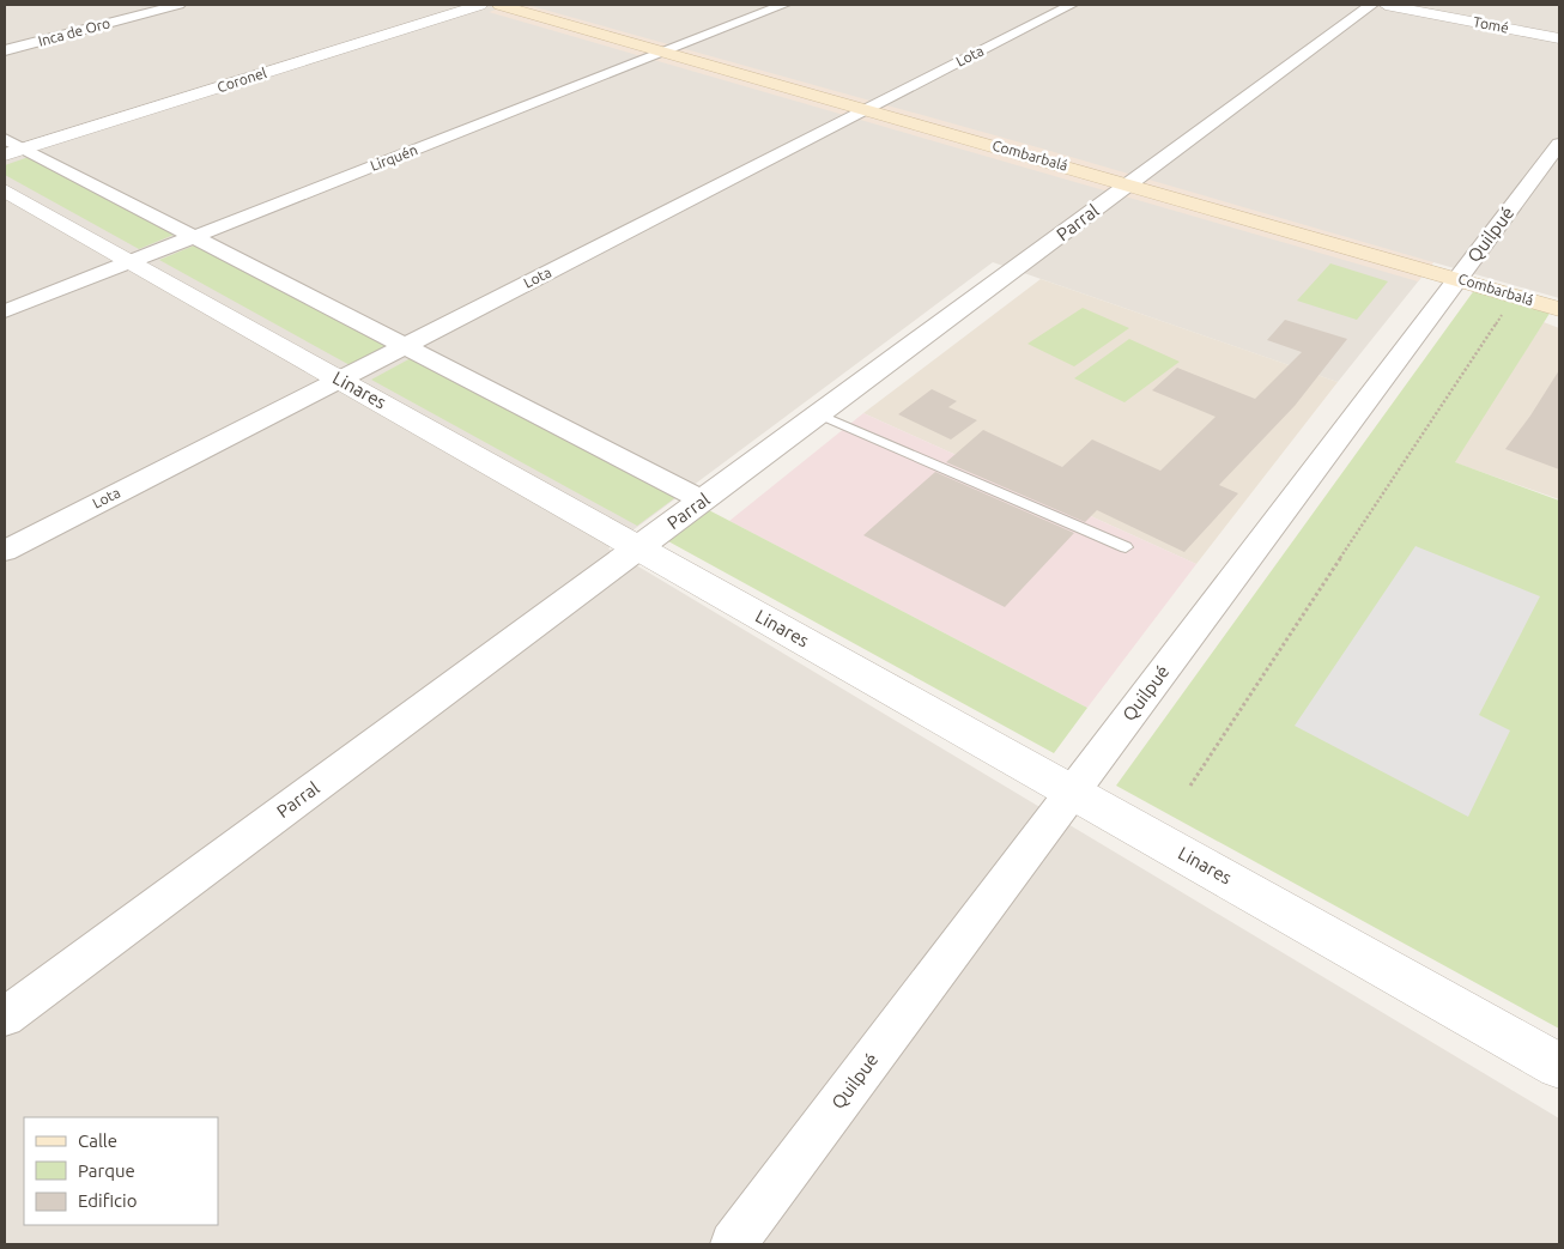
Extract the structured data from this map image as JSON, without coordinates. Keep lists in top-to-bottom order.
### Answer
{
  "streets": {
    "main road": ["Combarbalá"],
    "street": [
      "Tomé",
      "Inca de Oro",
      "Lota",
      "Coronel",
      "Lirquén",
      "Parral",
      "Quilpué",
      "Linares"
    ]
  },
  "crossings": [
    ["Lota", "Combarbalá"],
    ["Lota", "Linares"],
    ["Combarbalá", "Lirquén"],
    ["Combarbalá", "Parral"],
    ["Combarbalá", "Quilpué"],
    ["Lirquén", "Linares"],
    ["Parral", "Linares"],
    ["Quilpué", "Linares"]
  ],
  "legend": ["Calle", "Parque", "Edificio"]
}
